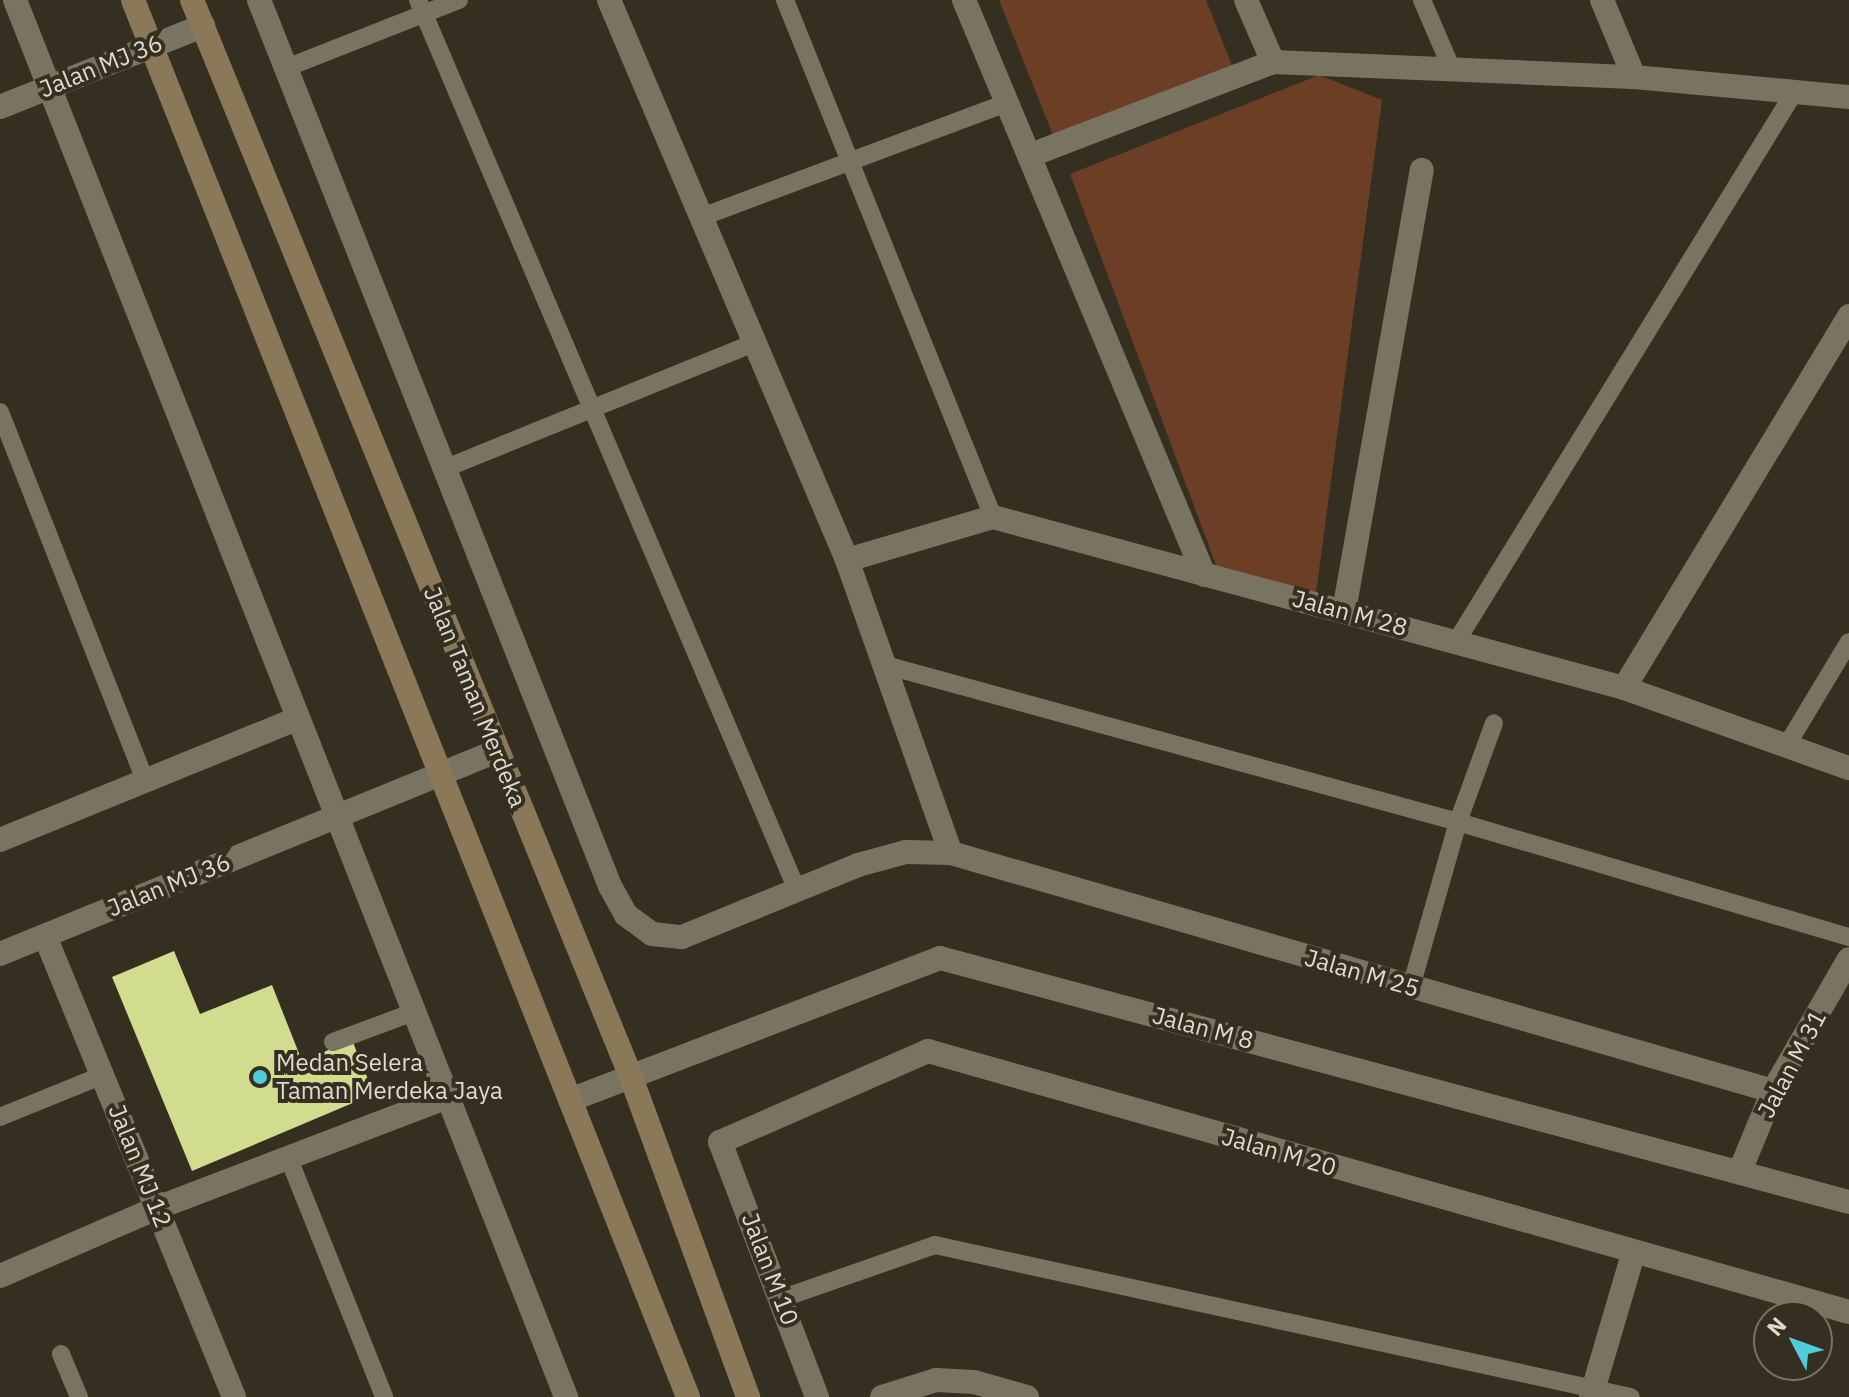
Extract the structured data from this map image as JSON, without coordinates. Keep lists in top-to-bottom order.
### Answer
{
  "streets": {
    "main road": ["Jalan Taman Merdeka"],
    "street": [
      "Jalan MJ 36",
      "Jalan M 28",
      "Jalan M 25",
      "Jalan M 8",
      "Jalan M 31",
      "Jalan M 20",
      "Jalan MJ 12",
      "Jalan M 10"
    ]
  },
  "crossings": [
    ["Jalan MJ 36", "Jalan Taman Merdeka"],
    ["Jalan MJ 36", "Jalan MJ 12"],
    ["Jalan Taman Merdeka", "Jalan M 8"],
    ["Jalan M 25", "Jalan M 31"],
    ["Jalan M 8", "Jalan M 31"],
    ["Jalan M 20", "Jalan M 10"]
  ],
  "places": ["Medan Selera Taman Merdeka Jaya"],
  "north": "top left"
}
